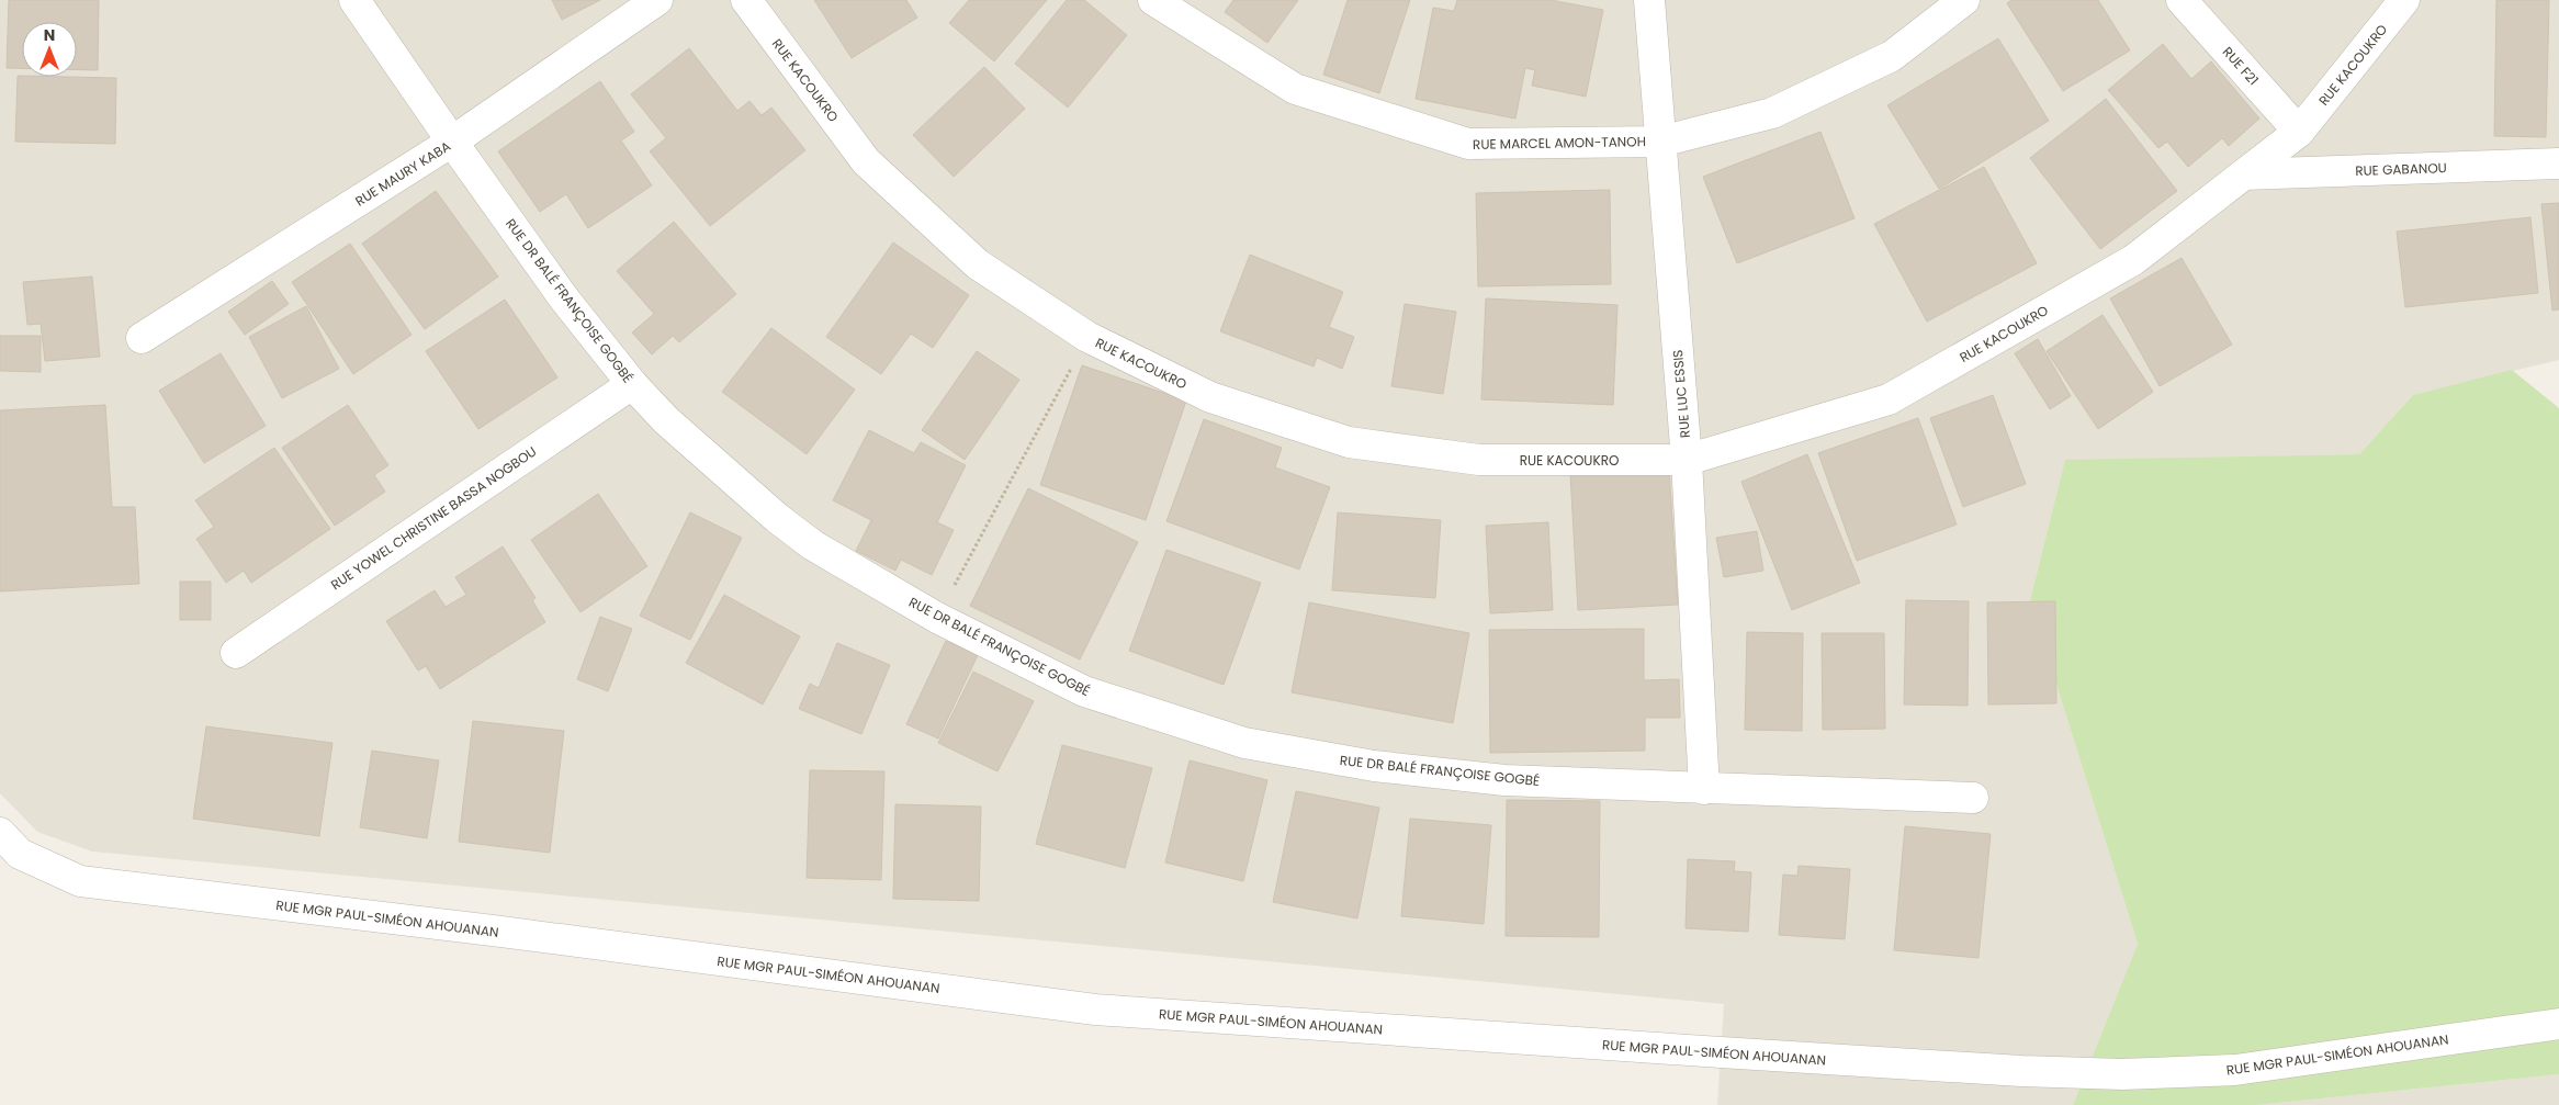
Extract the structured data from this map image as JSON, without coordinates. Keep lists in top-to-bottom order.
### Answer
{
  "streets": {
    "street": [
      "RUE KACOUKRO",
      "RUE F21",
      "RUE MARCEL AMON-TANOH",
      "RUE GABANOU",
      "RUE MAURY KABA",
      "RUE DR BALÉ FRANÇOISE GOGBÉ",
      "RUE LUC ESSIS",
      "RUE YOWEL CHRISTINE BASSA NOGBOU",
      "RUE MGR PAUL-SIMÉON AHOUANAN"
    ]
  },
  "crossings": [
    ["RUE KACOUKRO", "RUE F21"],
    ["RUE KACOUKRO", "RUE GABANOU"],
    ["RUE KACOUKRO", "RUE LUC ESSIS"],
    ["RUE MARCEL AMON-TANOH", "RUE LUC ESSIS"],
    ["RUE MAURY KABA", "RUE DR BALÉ FRANÇOISE GOGBÉ"],
    ["RUE DR BALÉ FRANÇOISE GOGBÉ", "RUE LUC ESSIS"],
    ["RUE DR BALÉ FRANÇOISE GOGBÉ", "RUE YOWEL CHRISTINE BASSA NOGBOU"]
  ],
  "north": "top"
}
